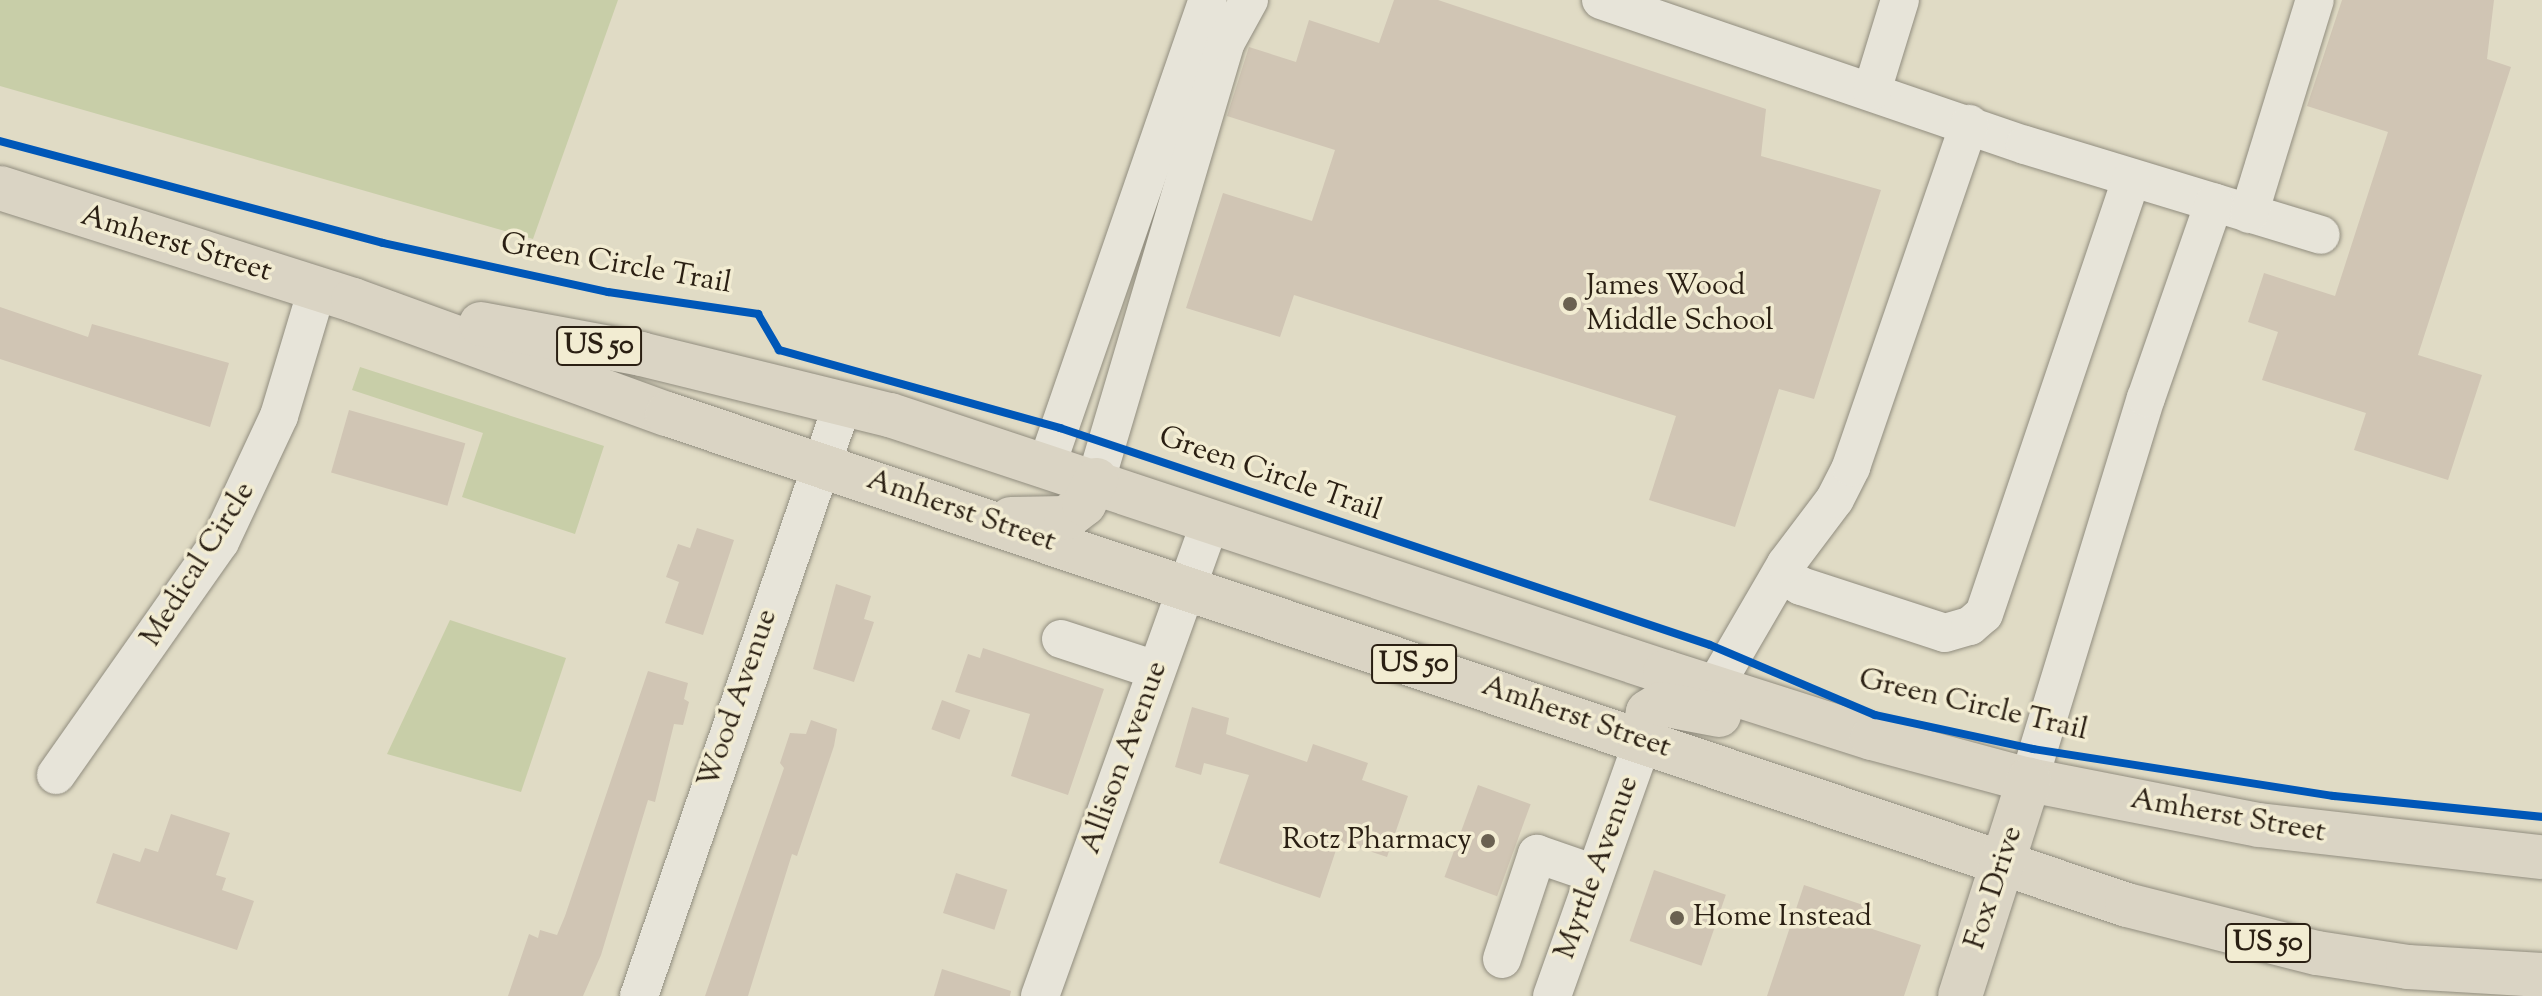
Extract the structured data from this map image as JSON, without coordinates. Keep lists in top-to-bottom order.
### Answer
{
  "streets": {
    "main road": ["Amherst Street", "US 50", "Fox Drive"],
    "street": [
      "Medical Circle",
      "Wood Avenue",
      "Allison Avenue",
      "Myrtle Avenue"
    ],
    "cycle path": ["Green Circle Trail"]
  },
  "crossings": [
    ["Amherst Street", "Medical Circle"],
    ["Amherst Street", "Wood Avenue"],
    ["Amherst Street", "Allison Avenue"],
    ["Amherst Street", "Myrtle Avenue"],
    ["Amherst Street", "Fox Drive"]
  ],
  "places": ["James Wood Middle School", "Rotz Pharmacy", "Home Instead"]
}
